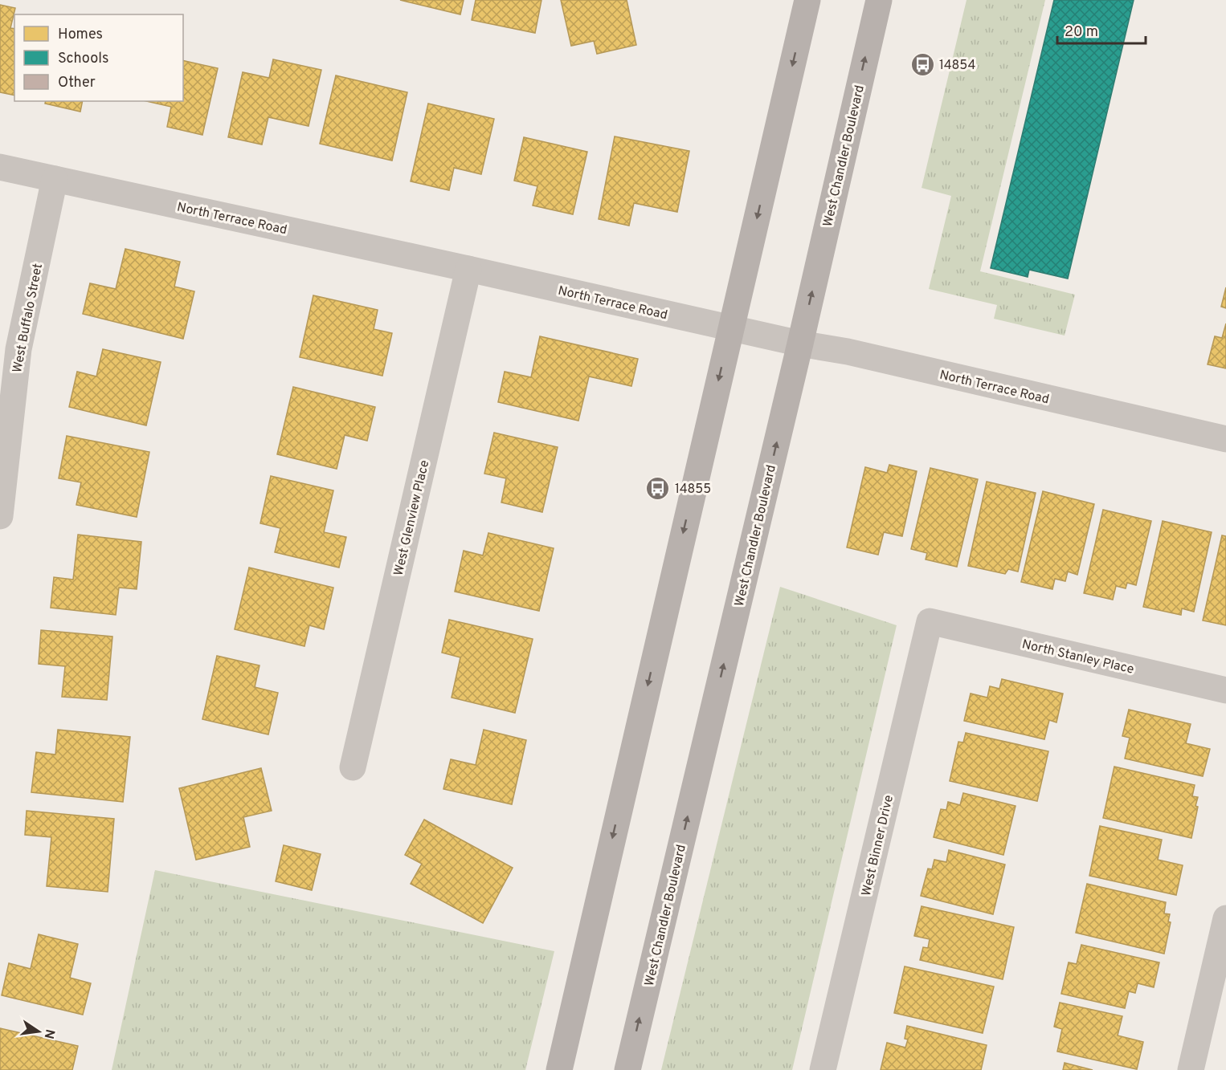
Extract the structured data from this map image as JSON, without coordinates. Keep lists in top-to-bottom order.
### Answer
{
  "streets": {
    "main road": ["West Chandler Boulevard"],
    "street": [
      "North Terrace Road",
      "West Buffalo Street",
      "West Glenview Place",
      "North Stanley Place",
      "West Binner Drive"
    ]
  },
  "crossings": [
    ["West Chandler Boulevard", "North Terrace Road"],
    ["North Terrace Road", "West Buffalo Street"],
    ["North Terrace Road", "West Glenview Place"],
    ["North Stanley Place", "West Binner Drive"]
  ],
  "places": {
    "bus stop": ["14854", "14855"]
  },
  "legend": ["Homes", "Schools", "Other"],
  "scale_bar": "20 m",
  "north": "right"
}
